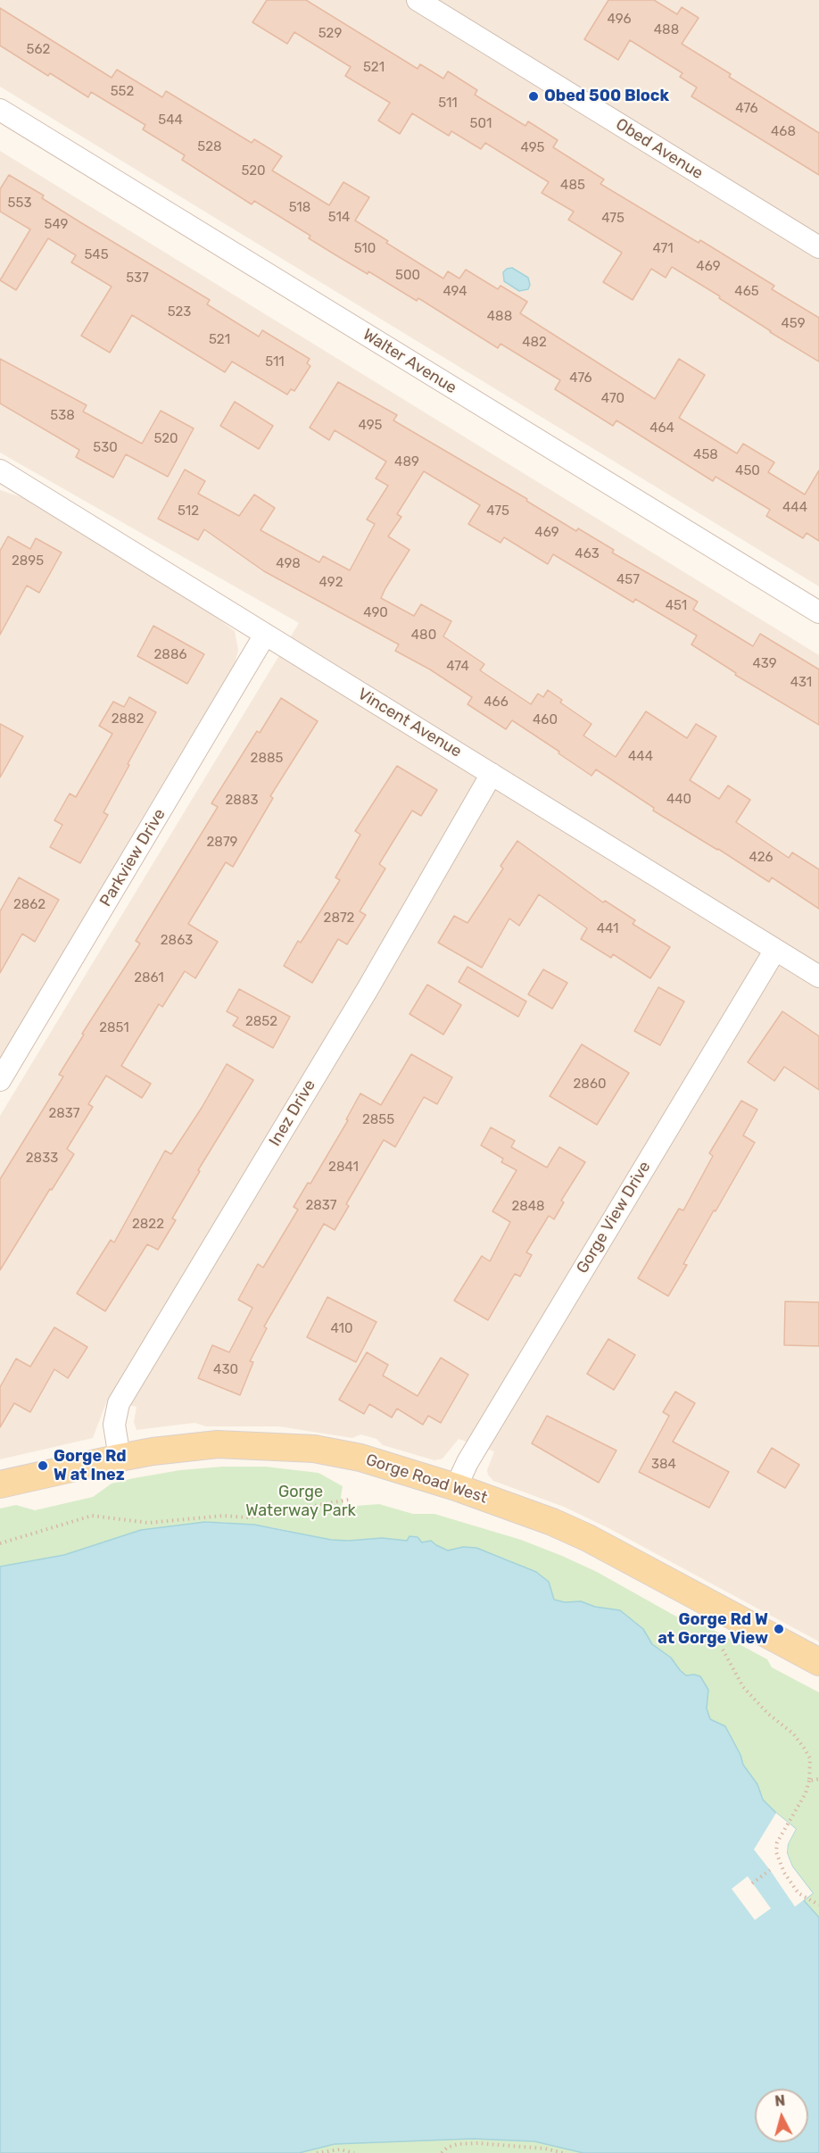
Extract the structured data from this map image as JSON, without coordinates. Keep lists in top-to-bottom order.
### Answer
{
  "streets": {
    "main road": ["Gorge Road West"],
    "street": [
      "Obed Avenue",
      "Walter Avenue",
      "Vincent Avenue",
      "Parkview Drive",
      "Inez Drive",
      "Gorge View Drive"
    ]
  },
  "crossings": [
    ["Vincent Avenue", "Parkview Drive"],
    ["Vincent Avenue", "Inez Drive"],
    ["Vincent Avenue", "Gorge View Drive"],
    ["Inez Drive", "Gorge Road West"],
    ["Gorge View Drive", "Gorge Road West"]
  ],
  "parks": ["Gorge Waterway Park"],
  "places": ["Obed 500 Block", "Gorge Rd W at Inez", "Gorge Rd W at Gorge View"],
  "house_numbers": [
    "496",
    "488",
    "529",
    "562",
    "521",
    "552",
    "511",
    "476",
    "544",
    "501",
    "468",
    "528",
    "495",
    "520",
    "485",
    "553",
    "518",
    "514",
    "475",
    "549",
    "510",
    "471",
    "545",
    "469",
    "500",
    "537",
    "494",
    "465",
    "523",
    "488",
    "459",
    "521",
    "482",
    "511",
    "476",
    "470",
    "538",
    "495",
    "464",
    "520",
    "530",
    "458",
    "489",
    "450",
    "444",
    "512",
    "475",
    "469",
    "463",
    "2895",
    "498",
    "457",
    "492",
    "451",
    "490",
    "480",
    "2886",
    "439",
    "474",
    "431",
    "466",
    "2882",
    "460",
    "444",
    "2885",
    "440",
    "2883",
    "2879",
    "426",
    "2862",
    "2872",
    "441",
    "2863",
    "2861",
    "2852",
    "2851",
    "2860",
    "2837",
    "2855",
    "2833",
    "2841",
    "2837",
    "2848",
    "2822",
    "410",
    "430",
    "384"
  ],
  "north": "top"
}
